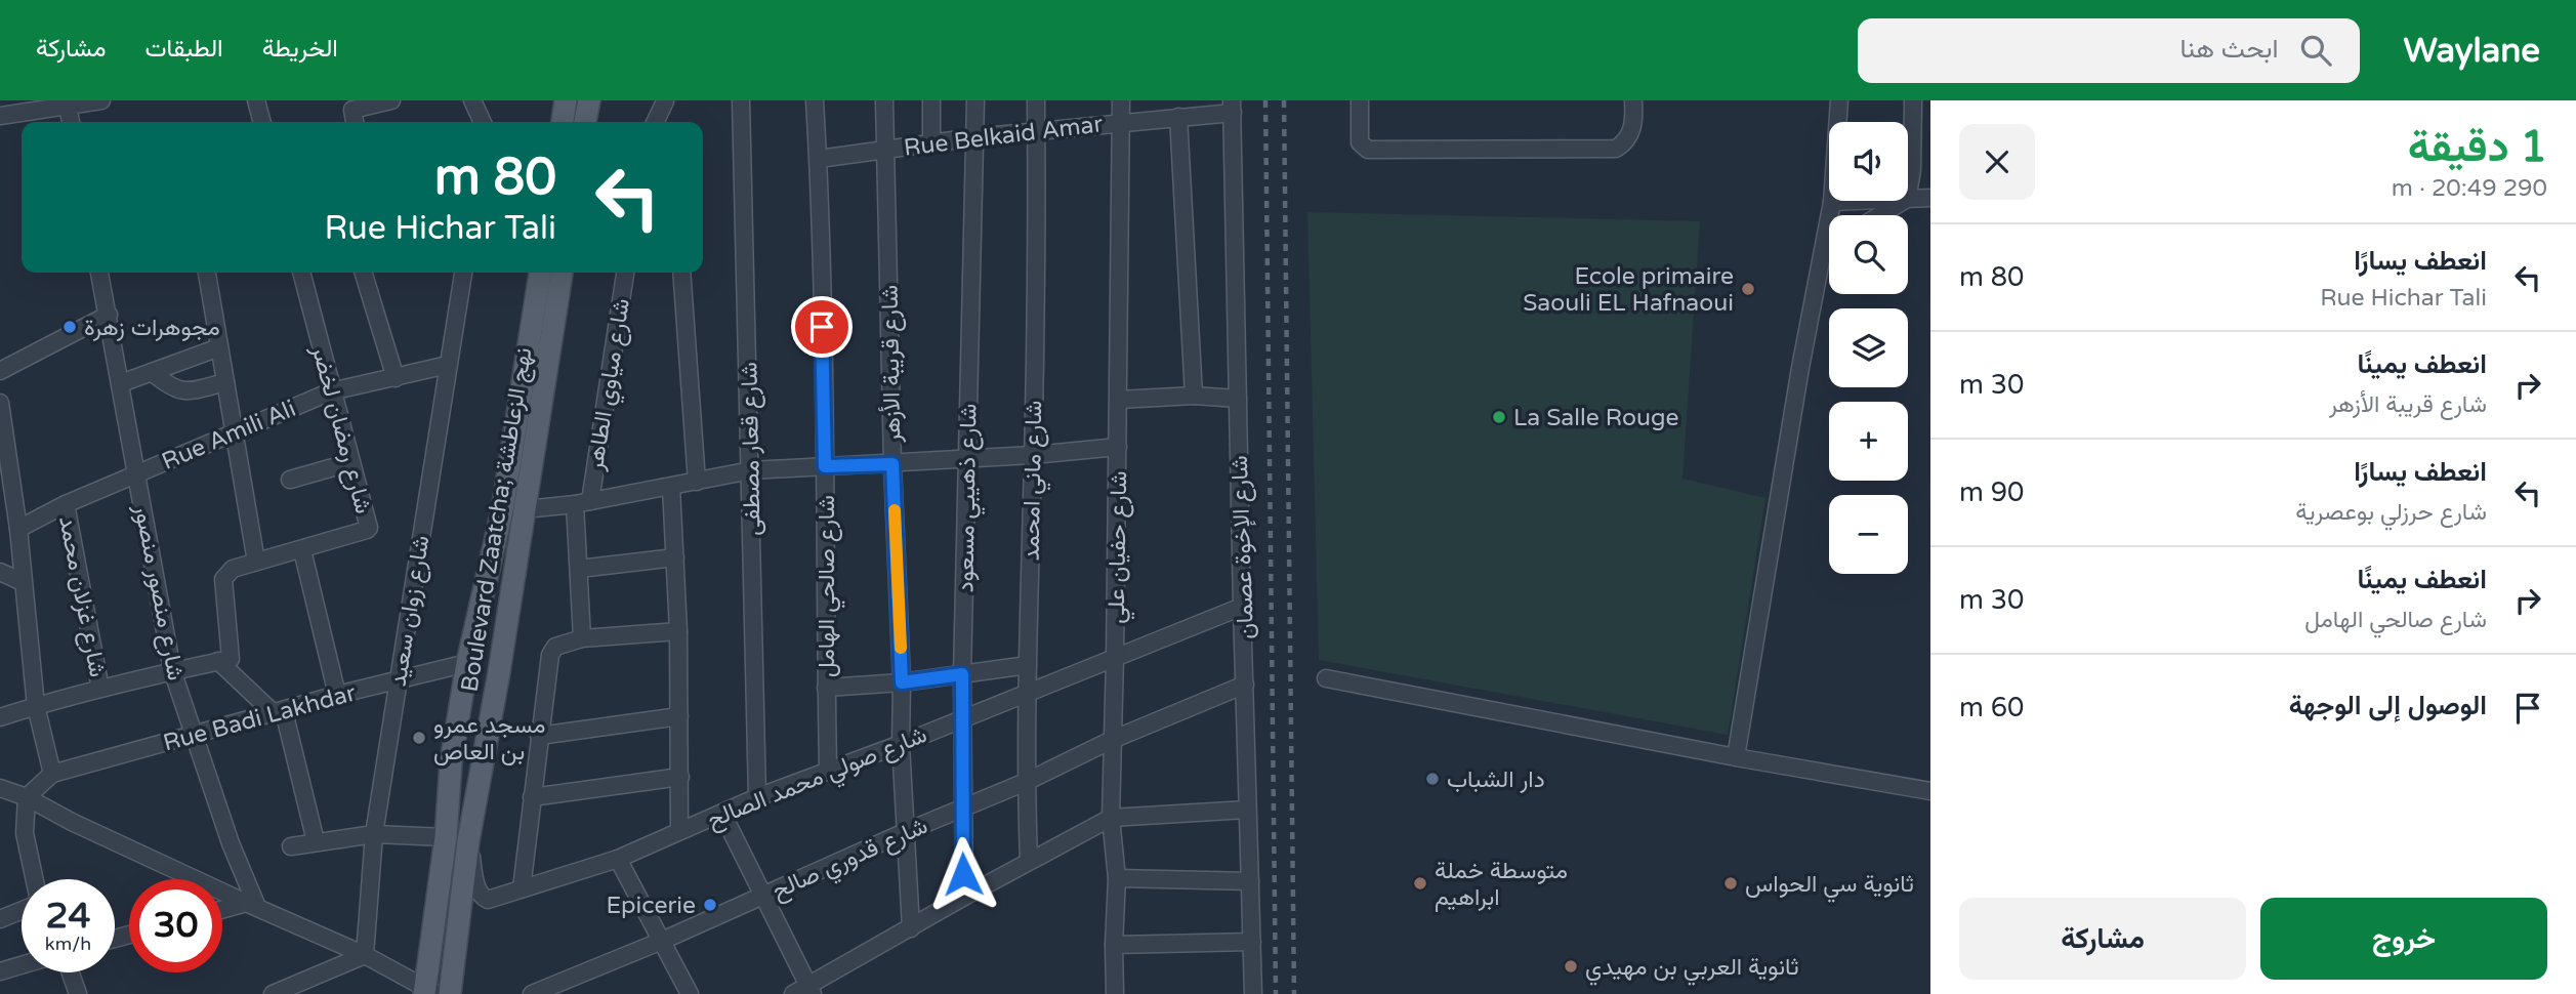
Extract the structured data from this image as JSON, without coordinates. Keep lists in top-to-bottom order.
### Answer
{
  "streets": {
    "main road": ["Boulevard Zaatcha; نهج الزعاطشة"],
    "street": [
      "Rue Belkaid Amar",
      "شارع قريبة الأزهر",
      "شارع مياوي الطاهر",
      "شارع رمضان لخضر",
      "Rue Amili Ali",
      "شارع قعار مصطفى",
      "شارع ماني امحمد",
      "شارع ذهيبي مسعود",
      "شارع حفيان علي",
      "شارع الإخوة عصمان",
      "شارع صالحي الهامل",
      "شارع منصور منصور",
      "شارع غزلان محمد",
      "شارع زوان سعيد",
      "Rue Badi Lakhdar",
      "شارع صولي محمد الصالح",
      "شارع قدوري صالح"
    ]
  },
  "crossings": [
    ["Rue Belkaid Amar", "شارع قريبة الأزهر"],
    ["Rue Belkaid Amar", "شارع ماني امحمد"],
    ["Rue Belkaid Amar", "شارع ذهيبي مسعود"],
    ["Rue Belkaid Amar", "شارع حفيان علي"],
    ["Rue Belkaid Amar", "شارع الإخوة عصمان"],
    ["Rue Belkaid Amar", "شارع صالحي الهامل"],
    ["شارع قريبة الأزهر", "شارع صولي محمد الصالح"],
    ["شارع قريبة الأزهر", "شارع قدوري صالح"],
    ["شارع رمضان لخضر", "Rue Amili Ali"],
    ["Rue Amili Ali", "شارع منصور منصور"],
    ["Rue Amili Ali", "شارع غزلان محمد"],
    ["Rue Amili Ali", "شارع زوان سعيد"],
    ["شارع قعار مصطفى", "شارع صولي محمد الصالح"],
    ["شارع ماني امحمد", "شارع صولي محمد الصالح"],
    ["شارع ماني امحمد", "شارع قدوري صالح"],
    ["شارع ذهيبي مسعود", "شارع صولي محمد الصالح"],
    ["شارع ذهيبي مسعود", "شارع قدوري صالح"],
    ["Boulevard Zaatcha; نهج الزعاطشة", "Rue Badi Lakhdar"],
    ["Boulevard Zaatcha; نهج الزعاطشة", "شارع صولي محمد الصالح"],
    ["شارع حفيان علي", "شارع صولي محمد الصالح"],
    ["شارع حفيان علي", "شارع قدوري صالح"],
    ["شارع الإخوة عصمان", "شارع صولي محمد الصالح"],
    ["شارع الإخوة عصمان", "شارع قدوري صالح"],
    ["شارع صالحي الهامل", "شارع صولي محمد الصالح"],
    ["شارع منصور منصور", "Rue Badi Lakhdar"],
    ["شارع زوان سعيد", "Rue Badi Lakhdar"]
  ],
  "places": [
    "Ecole primaire Saouli EL Hafnaoui",
    "مجوهرات زهرة",
    "La Salle Rouge",
    "مسجد عمرو بن العاص",
    "دار الشباب",
    "متوسطة خملة ابراهيم",
    "ثانوية سي الحواس",
    "Epicerie",
    "ثانوية العربي بن مهيدي"
  ],
  "page": {
    "header": "Waylane",
    "search": "ابحث هنا",
    "nav": ["الخريطة", "الطبقات", "مشاركة"],
    "heading": ["1 دقيقة", "290 m · 20:49"],
    "map_buttons": ["+", "−"],
    "turn": ["80 m", "Rue Hichar Tali"],
    "list": [
      {
        "name": "انعطف يسارًا",
        "note": "Rue Hichar Tali",
        "value": "80 m"
      },
      {
        "name": "انعطف يمينًا",
        "note": "شارع قريبة الأزهر",
        "value": "30 m"
      },
      {
        "name": "انعطف يسارًا",
        "note": "شارع حرزلي بوعصرية",
        "value": "90 m"
      },
      {
        "name": "انعطف يمينًا",
        "note": "شارع صالحي الهامل",
        "value": "30 m"
      },
      {
        "name": "الوصول إلى الوجهة",
        "value": "60 m"
      }
    ],
    "speed": "24 km/h",
    "limit": "30",
    "buttons": ["خروج", "مشاركة"]
  }
}
